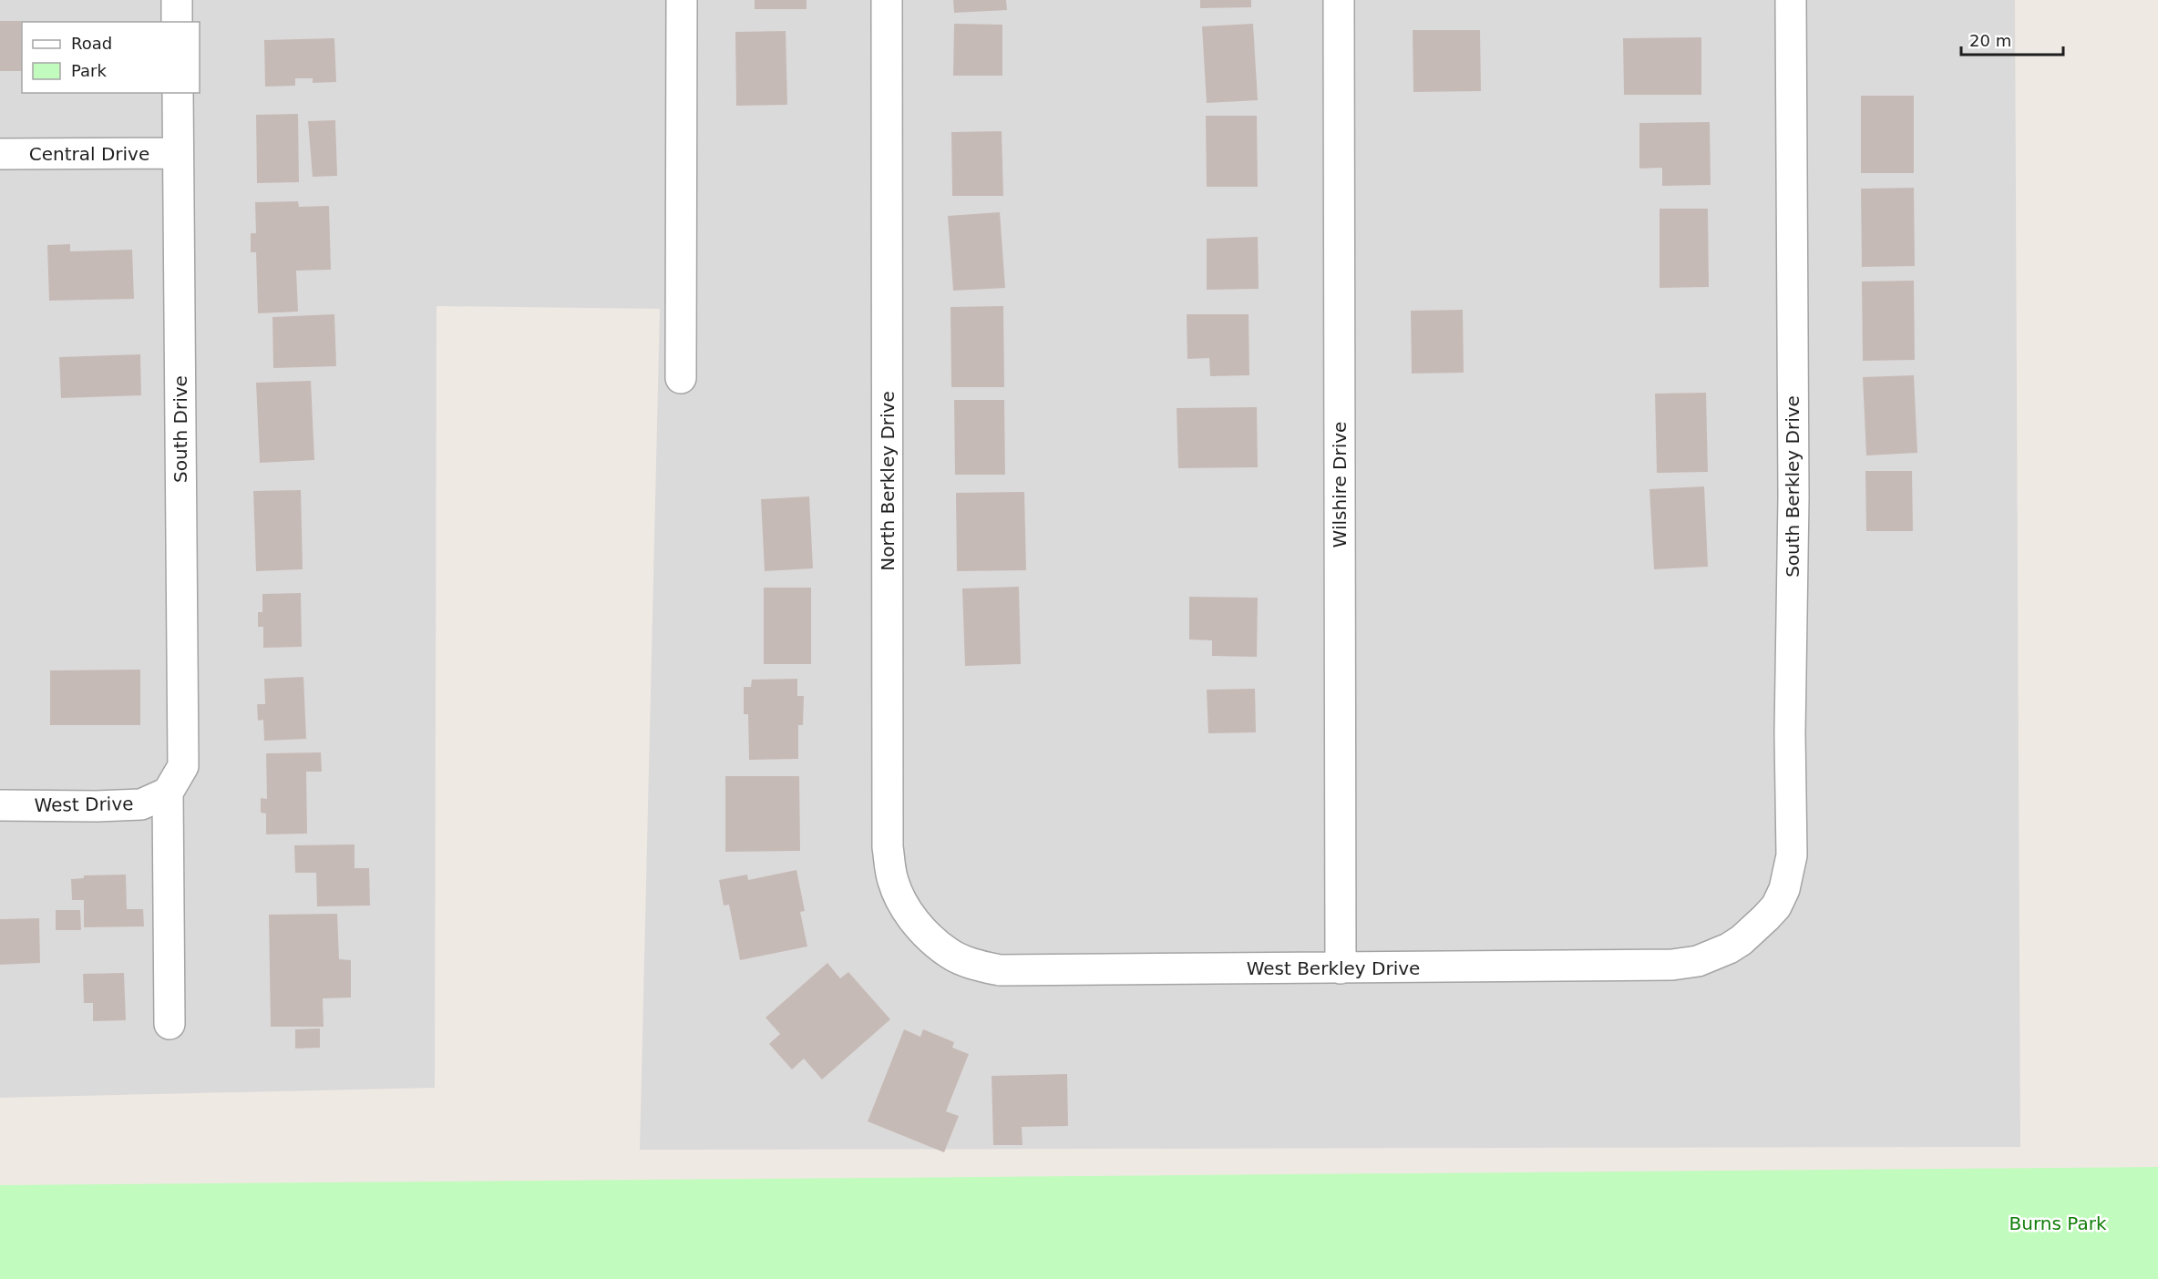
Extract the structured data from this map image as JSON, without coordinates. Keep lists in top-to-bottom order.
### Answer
{
  "streets": {
    "street": [
      "Central Drive",
      "South Drive",
      "North Berkley Drive",
      "Wilshire Drive",
      "South Berkley Drive",
      "West Drive",
      "West Berkley Drive"
    ]
  },
  "crossings": [
    ["Central Drive", "South Drive"],
    ["South Drive", "West Drive"],
    ["North Berkley Drive", "West Berkley Drive"],
    ["Wilshire Drive", "West Berkley Drive"],
    ["South Berkley Drive", "West Berkley Drive"]
  ],
  "parks": ["Burns Park"],
  "legend": ["Road", "Park"],
  "scale_bar": "20 m"
}
